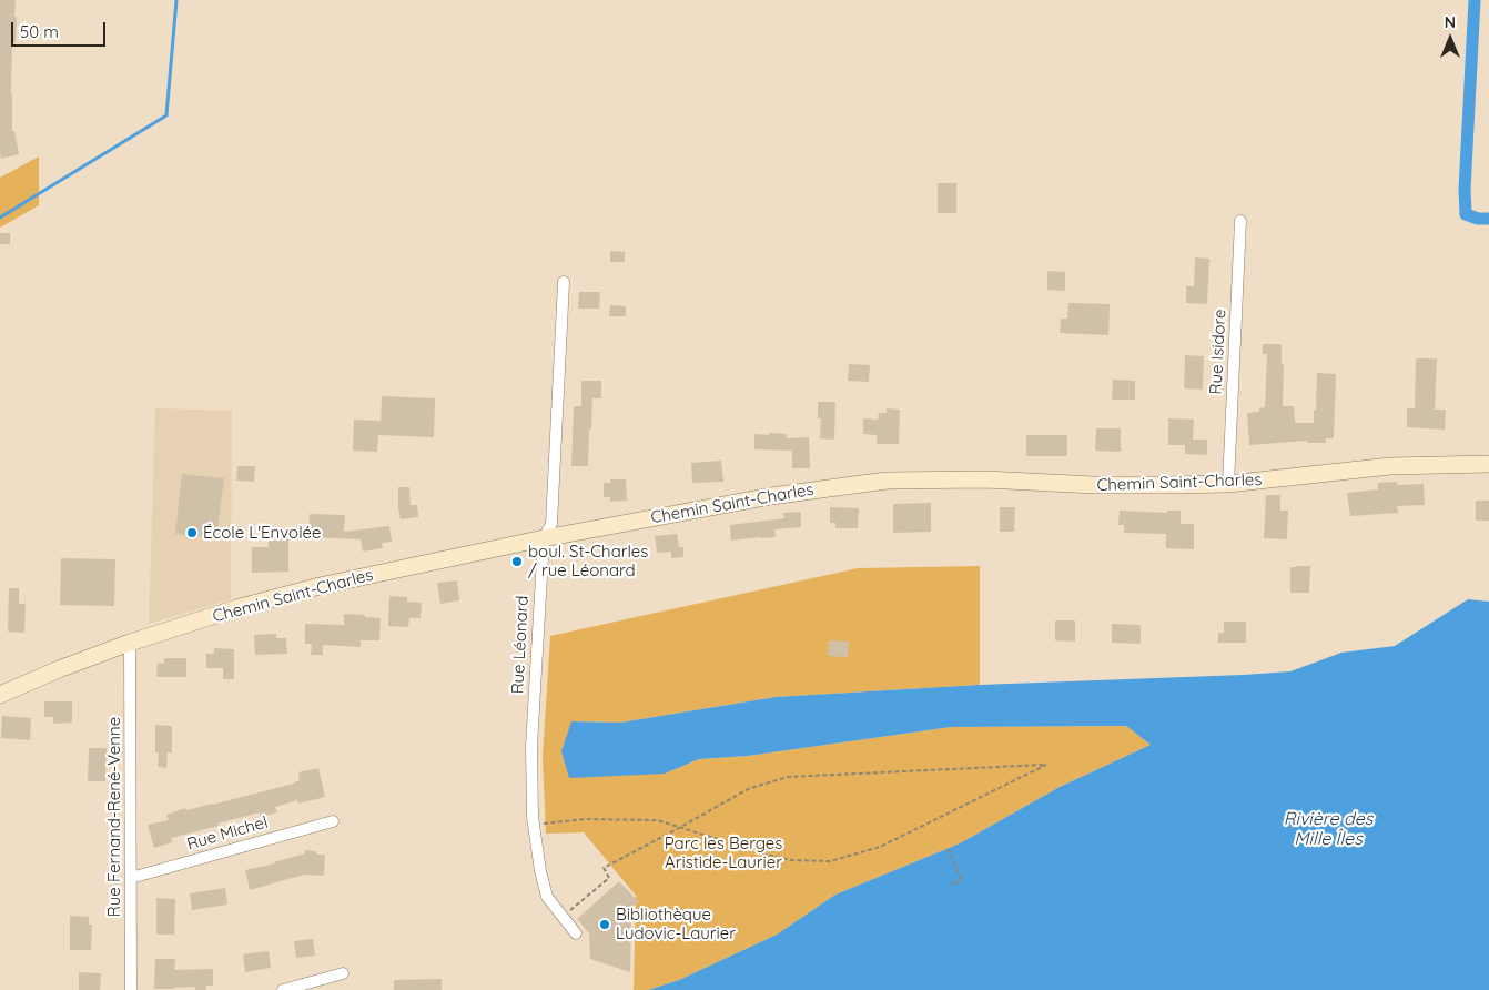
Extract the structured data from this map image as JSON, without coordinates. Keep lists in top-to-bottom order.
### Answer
{
  "streets": {
    "main road": ["Chemin Saint-Charles"],
    "street": [
      "Rue Isidore",
      "Rue Léonard",
      "Rue Fernand-René-Venne",
      "Rue Michel"
    ]
  },
  "crossings": [
    ["Rue Isidore", "Chemin Saint-Charles"],
    ["Chemin Saint-Charles", "Rue Léonard"],
    ["Chemin Saint-Charles", "Rue Fernand-René-Venne"],
    ["Rue Fernand-René-Venne", "Rue Michel"]
  ],
  "water": ["Rivière des Mille Îles"],
  "parks": ["Parc les Berges Aristide-Laurier"],
  "places": ["École L'Envolée", "boul. St-Charles / rue Léonard", "Bibliothèque Ludovic-Laurier"],
  "scale_bar": "50 m",
  "north": "top"
}
